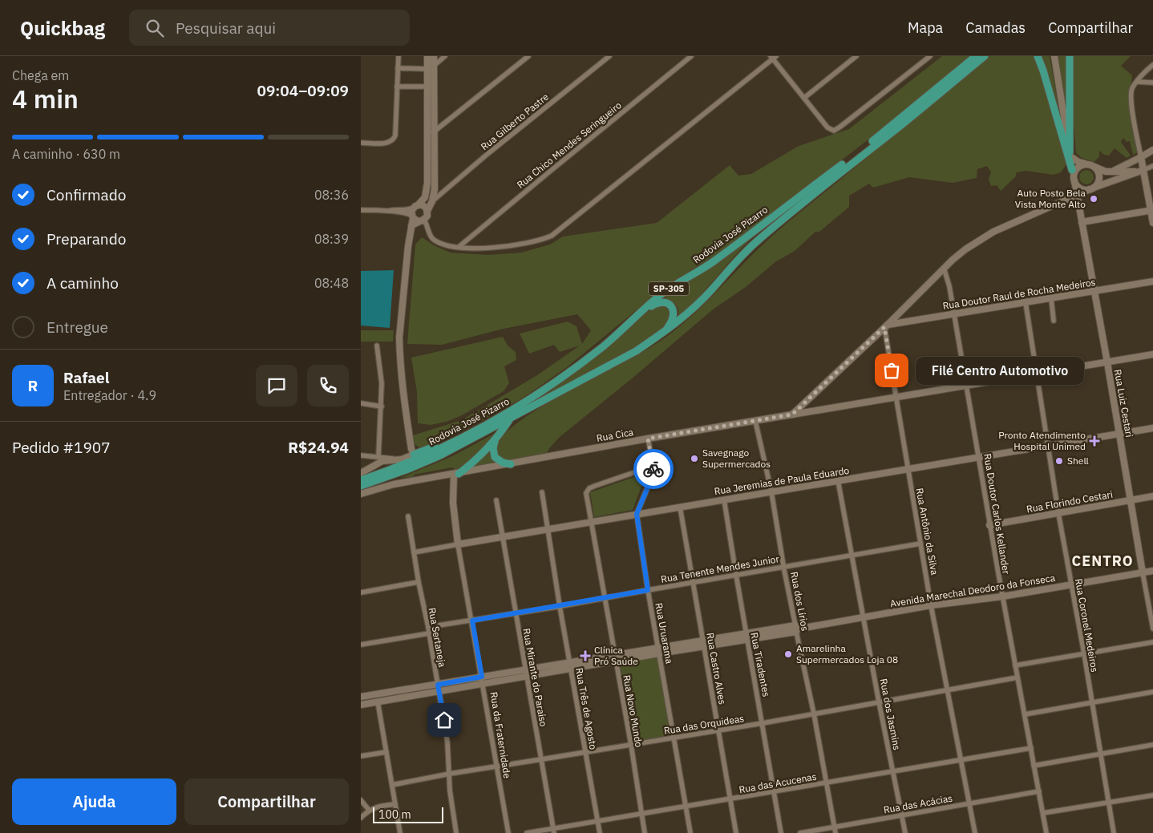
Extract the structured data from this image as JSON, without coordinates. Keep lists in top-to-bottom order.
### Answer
{
  "streets": {
    "main road": ["Rodovia José Pizarro", "SP-305"],
    "street": [
      "Rua Gilberto Pastre",
      "Rua Chico Mendes Seringueiro",
      "Rua Doutor Raul de Rocha Medeiros",
      "Rua Luiz Cestari",
      "Rua Cica",
      "Rua Jeremias de Paula Eduardo",
      "Rua Florindo Cestari",
      "Rua Doutor Carlos Kellander",
      "Rua Antônio da Silva",
      "Rua Tenente Mendes Junior",
      "Avenida Marechal Deodoro da Fonseca",
      "Rua dos Lírios",
      "Rua Coronel Medeiros",
      "Rua Uruarama",
      "Rua Sertaneja",
      "Rua Tiradentes",
      "Rua Castro Alves",
      "Rua Mirante do Paraíso",
      "Rua Três de Agosto",
      "Rua Novo Mundo",
      "Rua dos Jasmins",
      "Rua das Orquideas",
      "Rua da Fraternidade",
      "Rua das Acucenas",
      "Rua das Acácias"
    ]
  },
  "crossings": [
    ["Rua Doutor Raul de Rocha Medeiros", "Rua Luiz Cestari"],
    ["Rua Doutor Raul de Rocha Medeiros", "Rua Doutor Carlos Kellander"],
    ["Rua Doutor Raul de Rocha Medeiros", "Rua Antônio da Silva"],
    ["Rua Doutor Raul de Rocha Medeiros", "Rua Coronel Medeiros"],
    ["Rua Luiz Cestari", "Rua Cica"],
    ["Rua Luiz Cestari", "Rua Jeremias de Paula Eduardo"],
    ["Rua Luiz Cestari", "Rua Florindo Cestari"],
    ["Rua Luiz Cestari", "Avenida Marechal Deodoro da Fonseca"],
    ["Rua Cica", "Rua Doutor Carlos Kellander"],
    ["Rua Cica", "Rua Antônio da Silva"],
    ["Rua Cica", "Rua dos Lírios"],
    ["Rua Cica", "Rua Coronel Medeiros"],
    ["Rua Cica", "Rua da Fraternidade"],
    ["Rua Jeremias de Paula Eduardo", "Rua Doutor Carlos Kellander"],
    ["Rua Jeremias de Paula Eduardo", "Rua Antônio da Silva"],
    ["Rua Jeremias de Paula Eduardo", "Rua dos Lírios"],
    ["Rua Jeremias de Paula Eduardo", "Rua Coronel Medeiros"],
    ["Rua Jeremias de Paula Eduardo", "Rua Uruarama"],
    ["Rua Jeremias de Paula Eduardo", "Rua Sertaneja"],
    ["Rua Jeremias de Paula Eduardo", "Rua Tiradentes"],
    ["Rua Jeremias de Paula Eduardo", "Rua Castro Alves"],
    ["Rua Jeremias de Paula Eduardo", "Rua Mirante do Paraíso"],
    ["Rua Jeremias de Paula Eduardo", "Rua Três de Agosto"],
    ["Rua Jeremias de Paula Eduardo", "Rua Novo Mundo"],
    ["Rua Jeremias de Paula Eduardo", "Rua dos Jasmins"],
    ["Rua Jeremias de Paula Eduardo", "Rua da Fraternidade"],
    ["Rua Florindo Cestari", "Rua Doutor Carlos Kellander"],
    ["Rua Florindo Cestari", "Rua Coronel Medeiros"],
    ["Rua Doutor Carlos Kellander", "Avenida Marechal Deodoro da Fonseca"],
    ["Rua Doutor Carlos Kellander", "Rua das Orquideas"],
    ["Rua Doutor Carlos Kellander", "Rua das Acucenas"],
    ["Rua Doutor Carlos Kellander", "Rua das Acácias"],
    ["Rua Antônio da Silva", "Rua Tenente Mendes Junior"],
    ["Rua Antônio da Silva", "Avenida Marechal Deodoro da Fonseca"],
    ["Rua Antônio da Silva", "Rua das Orquideas"],
    ["Rua Antônio da Silva", "Rua das Acucenas"],
    ["Rua Antônio da Silva", "Rua das Acácias"],
    ["Rua Tenente Mendes Junior", "Rua dos Lírios"],
    ["Rua Tenente Mendes Junior", "Rua Uruarama"],
    ["Rua Tenente Mendes Junior", "Rua Sertaneja"],
    ["Rua Tenente Mendes Junior", "Rua Tiradentes"],
    ["Rua Tenente Mendes Junior", "Rua Castro Alves"],
    ["Rua Tenente Mendes Junior", "Rua Mirante do Paraíso"],
    ["Rua Tenente Mendes Junior", "Rua Três de Agosto"],
    ["Rua Tenente Mendes Junior", "Rua Novo Mundo"],
    ["Rua Tenente Mendes Junior", "Rua dos Jasmins"],
    ["Rua Tenente Mendes Junior", "Rua da Fraternidade"],
    ["Avenida Marechal Deodoro da Fonseca", "Rua dos Lírios"],
    ["Avenida Marechal Deodoro da Fonseca", "Rua Coronel Medeiros"],
    ["Avenida Marechal Deodoro da Fonseca", "Rua Uruarama"],
    ["Avenida Marechal Deodoro da Fonseca", "Rua Sertaneja"],
    ["Avenida Marechal Deodoro da Fonseca", "Rua Tiradentes"],
    ["Avenida Marechal Deodoro da Fonseca", "Rua Castro Alves"],
    ["Avenida Marechal Deodoro da Fonseca", "Rua Mirante do Paraíso"],
    ["Avenida Marechal Deodoro da Fonseca", "Rua Três de Agosto"],
    ["Avenida Marechal Deodoro da Fonseca", "Rua Novo Mundo"],
    ["Avenida Marechal Deodoro da Fonseca", "Rua dos Jasmins"],
    ["Avenida Marechal Deodoro da Fonseca", "Rua da Fraternidade"],
    ["Rua dos Lírios", "Rua das Orquideas"],
    ["Rua dos Lírios", "Rua das Acucenas"],
    ["Rua dos Lírios", "Rua das Acácias"],
    ["Rua Uruarama", "Rua das Orquideas"],
    ["Rua Uruarama", "Rua das Acucenas"],
    ["Rua Sertaneja", "Rua das Orquideas"],
    ["Rua Tiradentes", "Rua das Orquideas"],
    ["Rua Tiradentes", "Rua das Acucenas"],
    ["Rua Castro Alves", "Rua das Orquideas"],
    ["Rua Castro Alves", "Rua das Acucenas"],
    ["Rua Mirante do Paraíso", "Rua das Orquideas"],
    ["Rua Mirante do Paraíso", "Rua das Acucenas"],
    ["Rua Três de Agosto", "Rua das Orquideas"],
    ["Rua Três de Agosto", "Rua das Acucenas"],
    ["Rua Novo Mundo", "Rua das Orquideas"],
    ["Rua Novo Mundo", "Rua das Acucenas"],
    ["Rua dos Jasmins", "Rua das Orquideas"],
    ["Rua dos Jasmins", "Rua das Acucenas"],
    ["Rua dos Jasmins", "Rua das Acácias"],
    ["Rua das Orquideas", "Rua da Fraternidade"]
  ],
  "districts": ["CENTRO"],
  "places": {
    "other": [
      "Auto Posto Bela Vista Monte Alto",
      "Filé Centro Automotivo",
      "Savegnago Supermercados",
      "Shell",
      "Amarelinha Supermercados Loja 08"
    ],
    "health": ["Pronto Atendimento Hospital Unimed", "Clínica Pró Saúde"]
  },
  "scale_bar": "100 m",
  "page": {
    "header": "Quickbag",
    "search": "Pesquisar aqui",
    "nav": ["Mapa", "Camadas", "Compartilhar"],
    "heading": ["4 min", "Chega em", "09:04–09:09"],
    "panel": [
      "Rafael",
      "Entregador · 4.9",
      "Pedido #1907",
      "R$24.94"
    ],
    "bar": "A caminho · 630 m",
    "list": [
      ["Confirmado", "08:36"],
      ["Preparando", "08:39"],
      ["A caminho", "08:48"],
      "Entregue"
    ],
    "bubble": "Filé Centro Automotivo",
    "round": "R",
    "buttons": ["Ajuda", "Compartilhar"],
    "scale": "100 m"
  }
}
